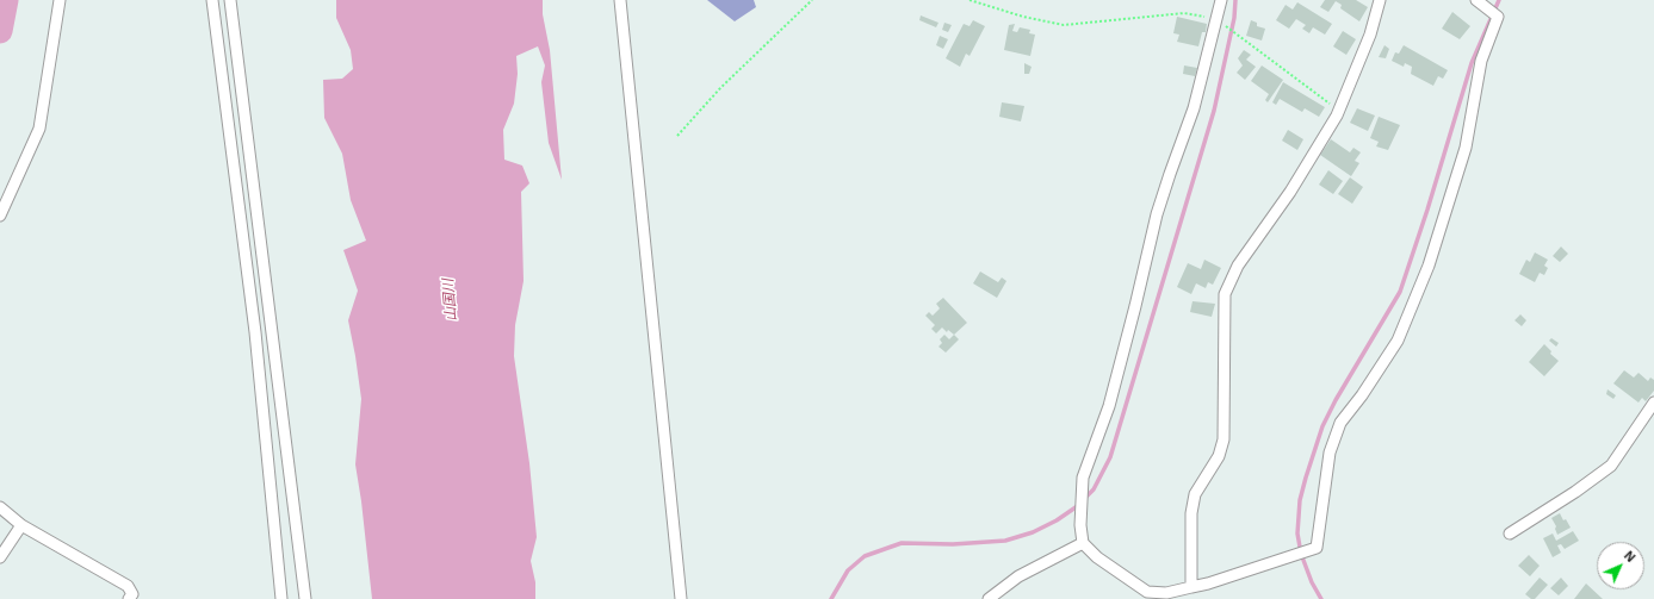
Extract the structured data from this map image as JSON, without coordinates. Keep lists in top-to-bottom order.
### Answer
{
  "water": ["山国川"],
  "north": "top right"
}
